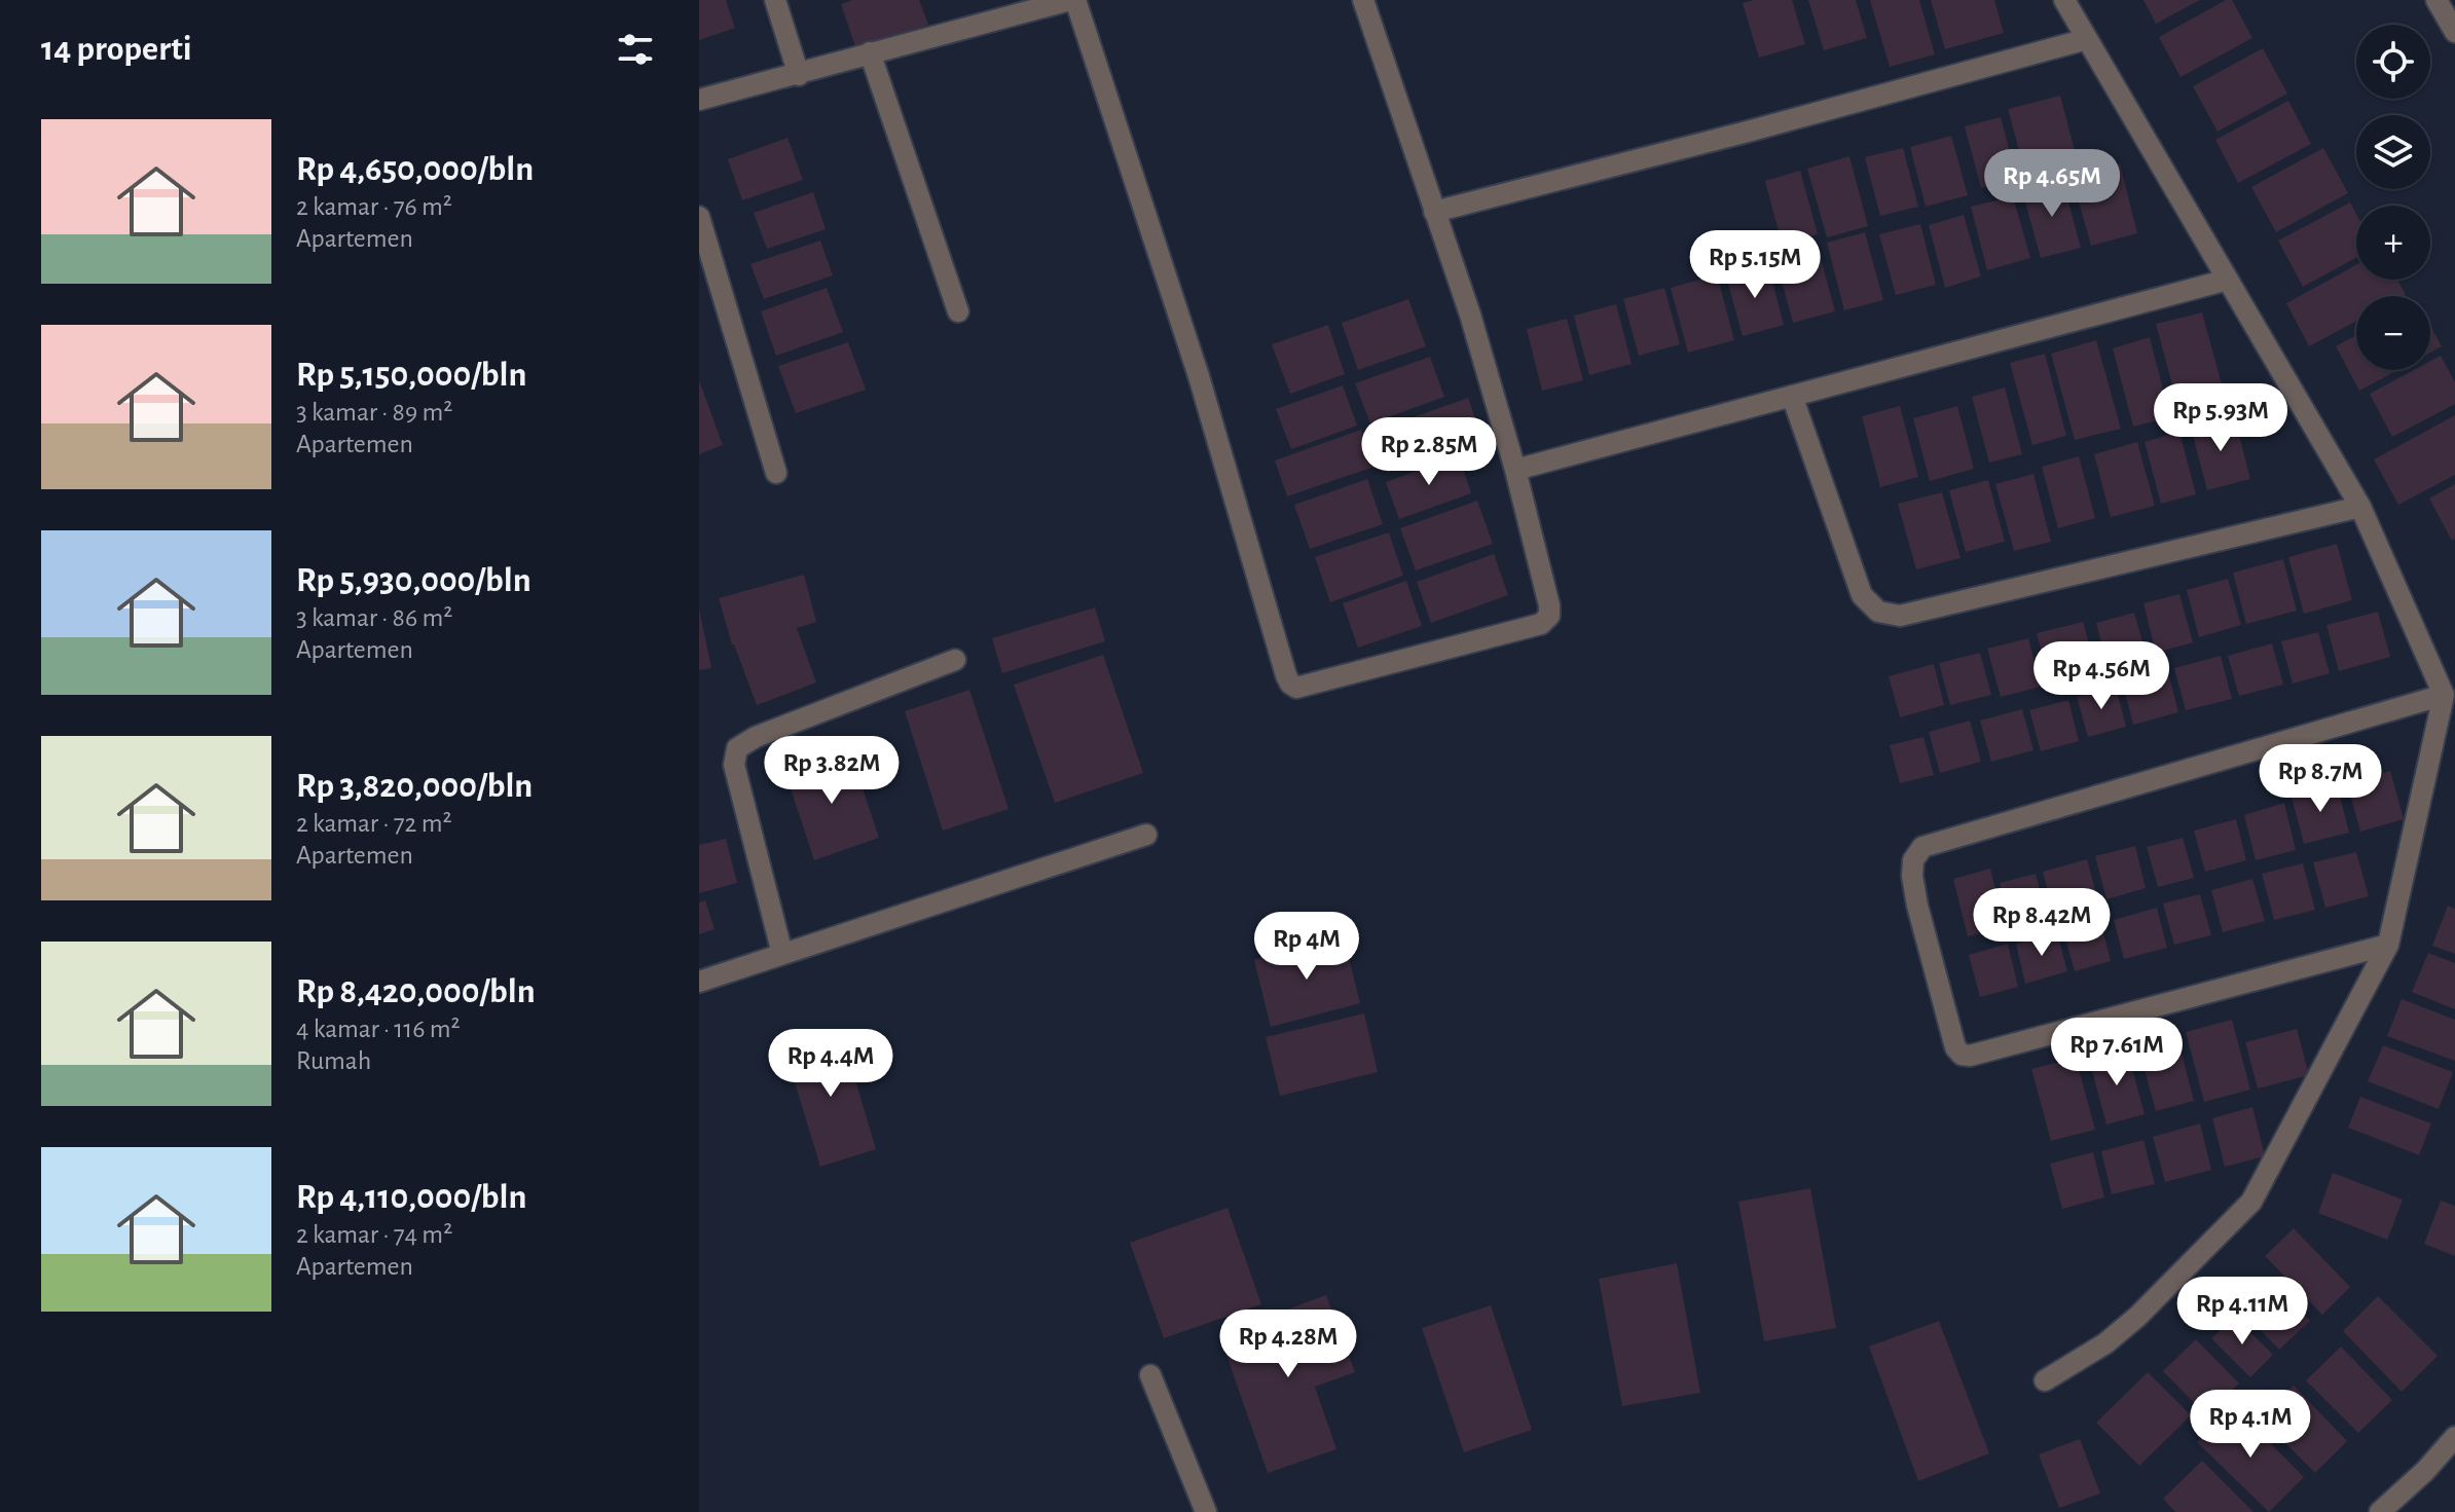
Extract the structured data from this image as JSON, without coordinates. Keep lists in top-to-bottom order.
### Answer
{
  "page": {
    "heading": "14 properti",
    "map_buttons": ["+", "−"],
    "list": [
      {
        "name": "Rp 4,650,000/bln",
        "note": "2 kamar · 76 m² · Apartemen"
      },
      {
        "name": "Rp 5,150,000/bln",
        "note": "3 kamar · 89 m² · Apartemen"
      },
      {
        "name": "Rp 5,930,000/bln",
        "note": "3 kamar · 86 m² · Apartemen"
      },
      {
        "name": "Rp 3,820,000/bln",
        "note": "2 kamar · 72 m² · Apartemen"
      },
      {
        "name": "Rp 8,420,000/bln",
        "note": "4 kamar · 116 m² · Rumah"
      },
      {
        "name": "Rp 4,110,000/bln",
        "note": "2 kamar · 74 m² · Apartemen"
      }
    ],
    "price": [
      "Rp 4.65M",
      "Rp 5.15M",
      "Rp 5.93M",
      "Rp 2.85M",
      "Rp 4.56M",
      "Rp 3.82M",
      "Rp 8.7M",
      "Rp 8.42M",
      "Rp 4M",
      "Rp 7.61M",
      "Rp 4.4M",
      "Rp 4.11M",
      "Rp 4.28M",
      "Rp 4.1M"
    ]
  }
}
